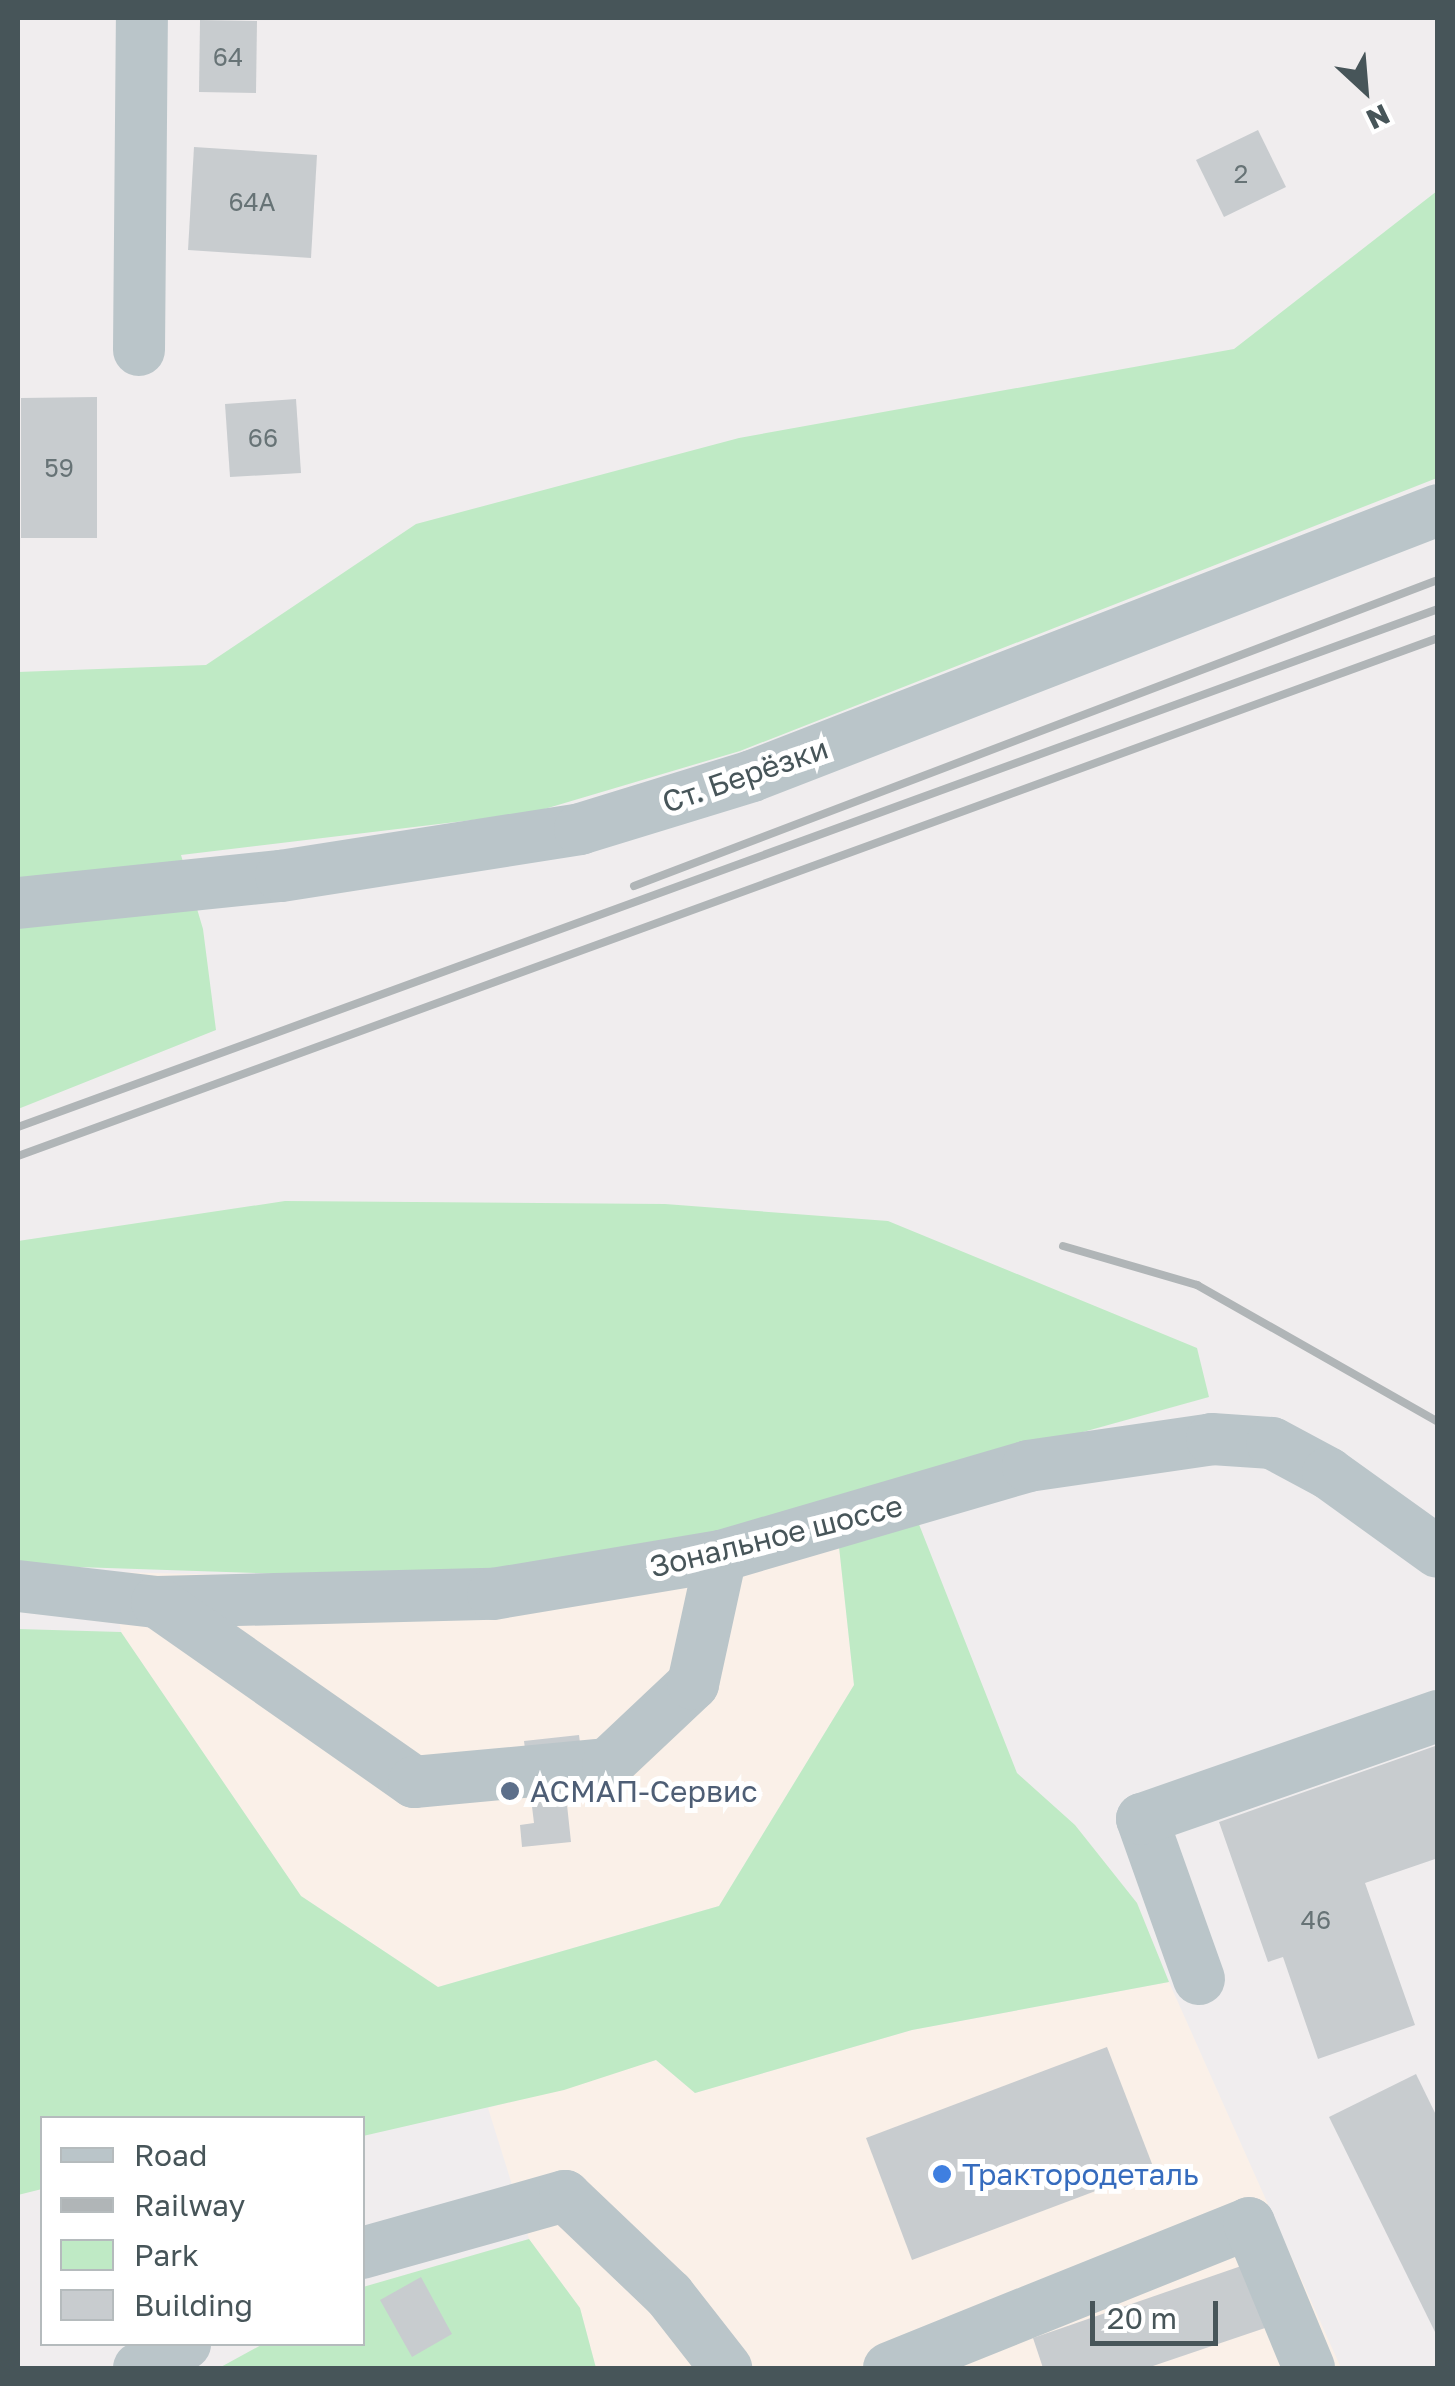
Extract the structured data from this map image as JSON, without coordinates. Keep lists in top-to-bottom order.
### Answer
{
  "streets": {
    "street": ["Ст. Берёзки", "Зональное шоссе"]
  },
  "places": ["АСМАП-Сервис", "Трактородеталь"],
  "house_numbers": [
    "64",
    "2",
    "64А",
    "66",
    "59",
    "46"
  ],
  "legend": [
    "Road",
    "Railway",
    "Park",
    "Building"
  ],
  "scale_bar": "20 m",
  "north": "bottom right"
}
